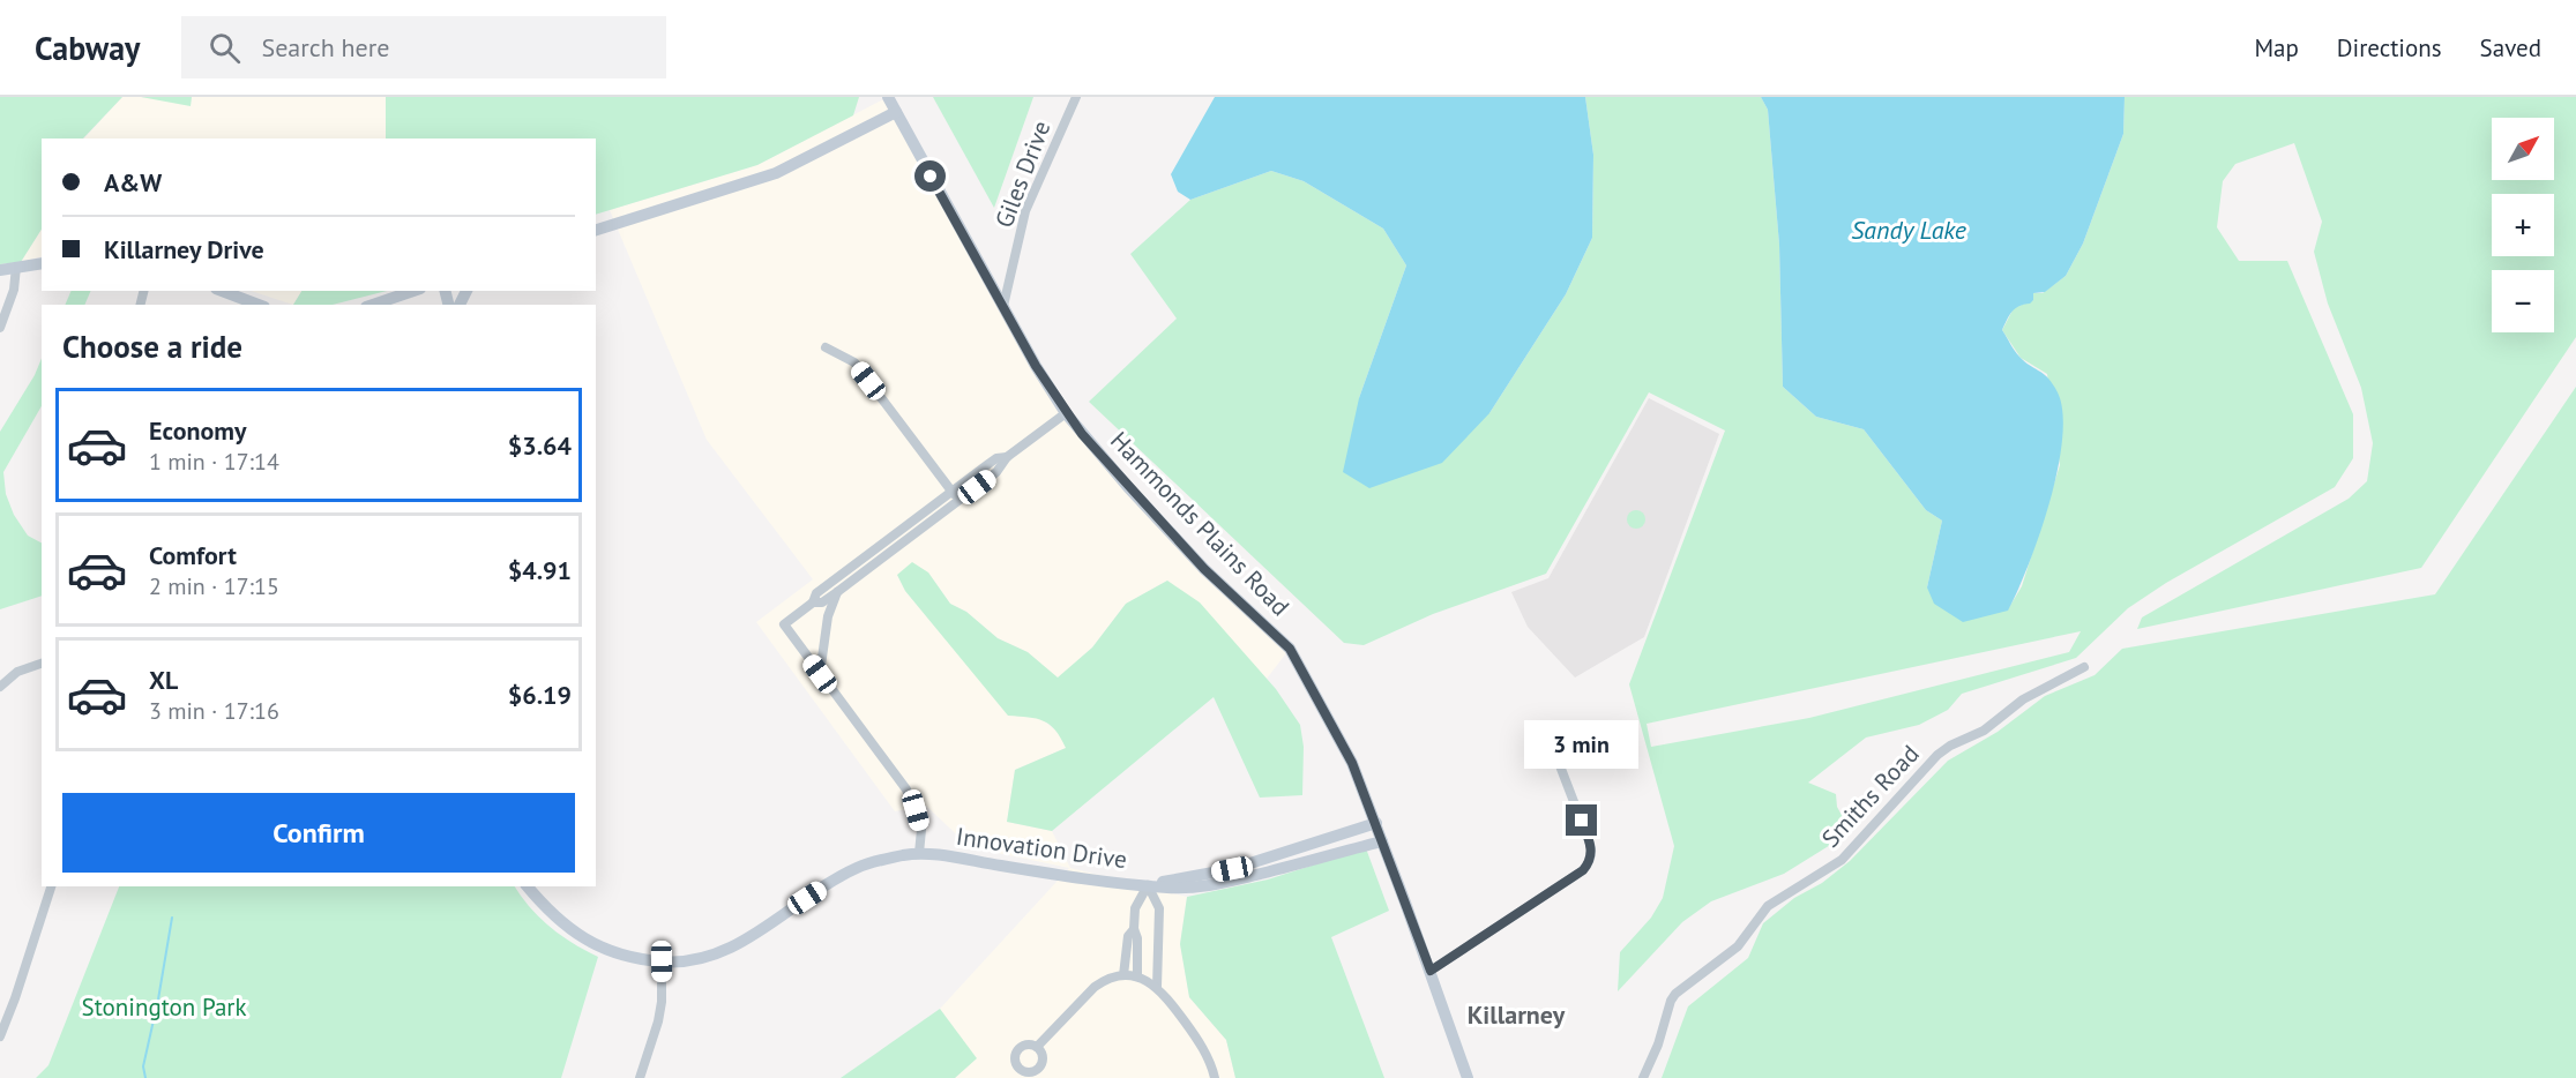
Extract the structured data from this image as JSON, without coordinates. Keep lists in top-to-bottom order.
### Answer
{
  "streets": {
    "street": [
      "Giles Drive",
      "Hammonds Plains Road",
      "Smiths Road",
      "Innovation Drive"
    ]
  },
  "crossings": [
    ["Giles Drive", "Hammonds Plains Road"],
    ["Hammonds Plains Road", "Innovation Drive"]
  ],
  "districts": ["Killarney"],
  "water": ["Sandy Lake"],
  "parks": ["Stonington Park"],
  "north": "top right",
  "page": {
    "header": "Cabway",
    "search": "Search here",
    "nav": ["Map", "Directions", "Saved"],
    "map_buttons": ["+", "−"],
    "banner": ["A&W", "Killarney Drive"],
    "heading": "Choose a ride",
    "list": [
      {
        "name": "Economy",
        "note": "1 min · 17:14",
        "value": "$3.64"
      },
      {
        "name": "Comfort",
        "note": "2 min · 17:15",
        "value": "$4.91"
      },
      {
        "name": "XL",
        "note": "3 min · 17:16",
        "value": "$6.19"
      }
    ],
    "bubble": "3 min",
    "buttons": "Confirm"
  }
}
